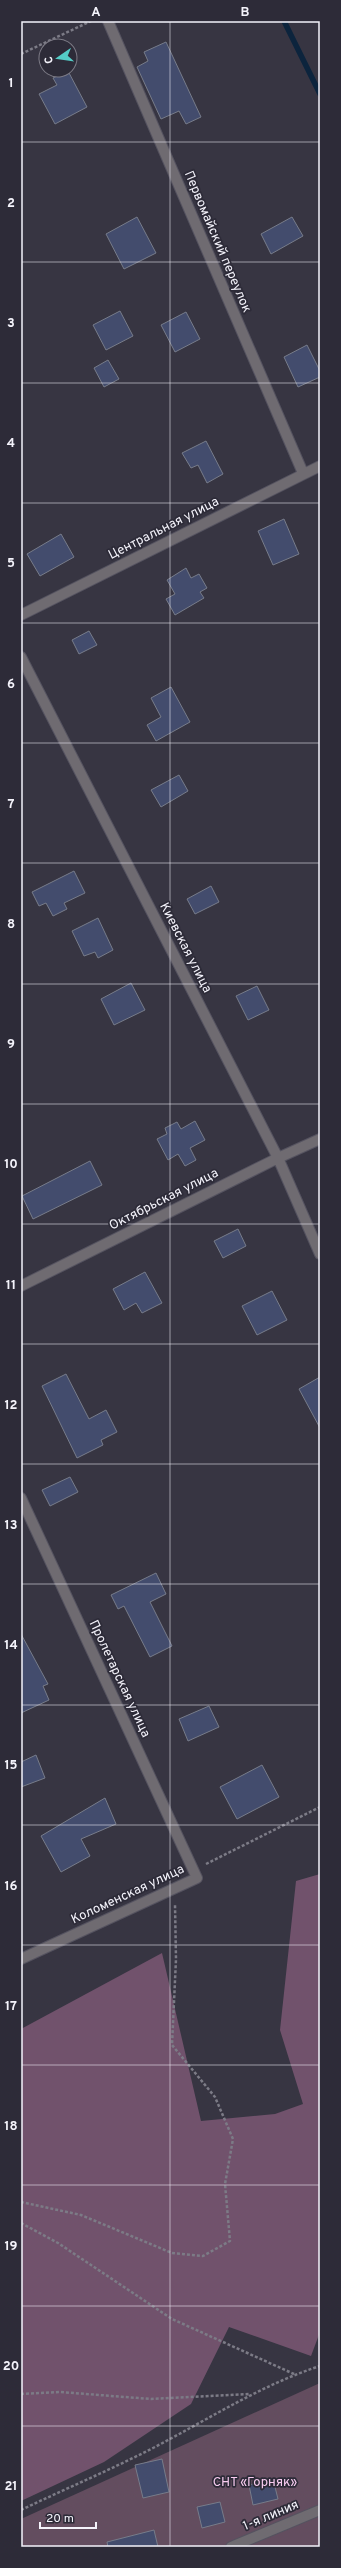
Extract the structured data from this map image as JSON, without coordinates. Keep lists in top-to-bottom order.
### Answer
{
  "streets": {
    "street": [
      "Первомайский переулок",
      "Центральная улица",
      "Киевская улица",
      "Октябрьская улица",
      "Пролетарская улица",
      "Коломенская улица",
      "1-я линия"
    ]
  },
  "crossings": [
    ["Первомайский переулок", "Центральная улица"],
    ["Киевская улица", "Октябрьская улица"],
    ["Пролетарская улица", "Коломенская улица"]
  ],
  "parks": ["СНТ «Горняк»"],
  "scale_bar": "20 m",
  "north": "left",
  "grid": {
    "columns": ["A", "B"],
    "rows": [
      "1",
      "2",
      "3",
      "4",
      "5",
      "6",
      "7",
      "8",
      "9",
      "10",
      "11",
      "12",
      "13",
      "14",
      "15",
      "16",
      "17",
      "18",
      "19",
      "20",
      "21"
    ]
  }
}
